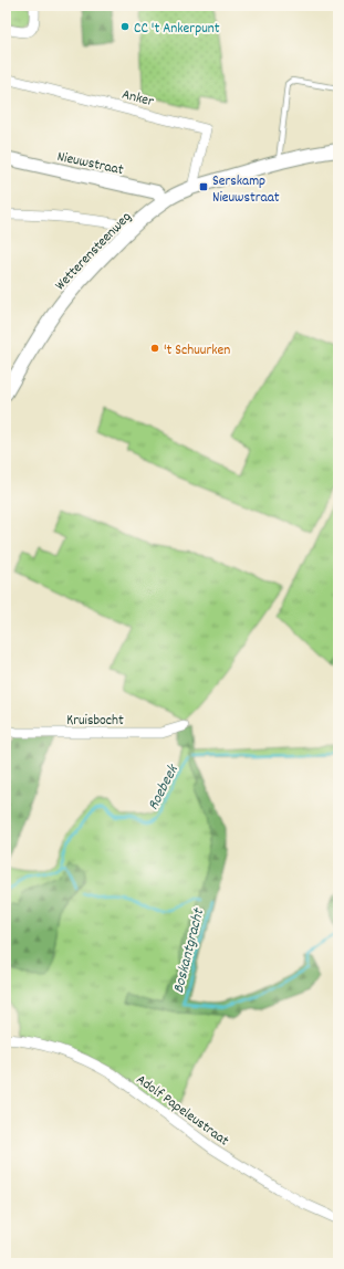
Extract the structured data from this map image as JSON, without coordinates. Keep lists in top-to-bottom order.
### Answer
{
  "streets": {
    "street": [
      "Anker",
      "Nieuwstraat",
      "Wetterensteenweg",
      "Kruisbocht",
      "Adolf Papeleustraat"
    ]
  },
  "crossings": [
    ["Nieuwstraat", "Wetterensteenweg"]
  ],
  "water": ["Roebeek", "Boskantgracht"],
  "places": {
    "other": ["CC 't Ankerpunt", "'t Schuurken"],
    "transit": ["Serskamp Nieuwstraat"]
  }
}
